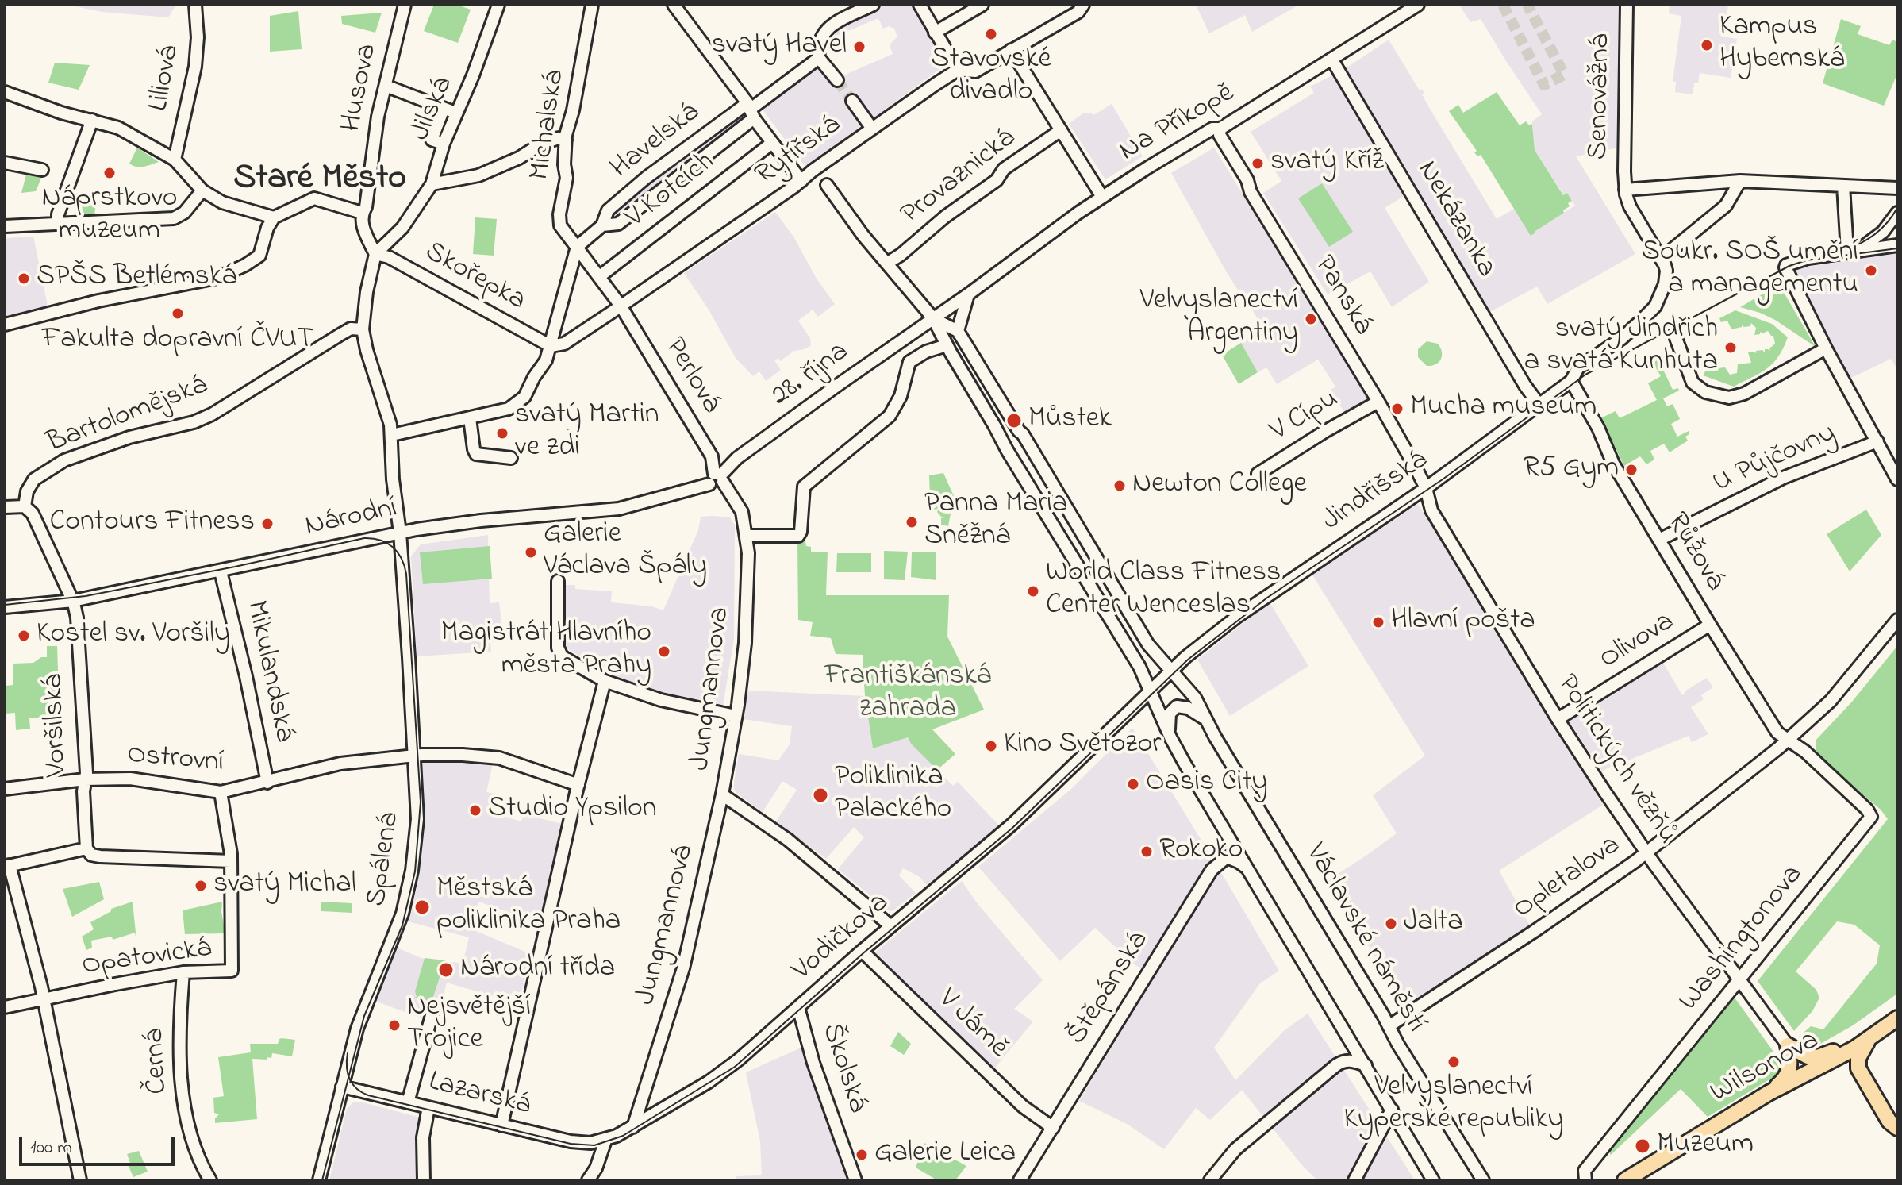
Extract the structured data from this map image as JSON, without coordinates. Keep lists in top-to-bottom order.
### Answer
{
  "streets": {
    "main road": ["Wilsonova"],
    "street": [
      "Liliová",
      "Husova",
      "Senovážná",
      "Jilská",
      "Na Příkopě",
      "Michalská",
      "Havelská",
      "Rytířská",
      "Provaznická",
      "V Kotcích",
      "Nekázanka",
      "Skořepka",
      "Panská",
      "28. října",
      "Perlová",
      "Bartolomějská",
      "V Cípu",
      "U Půjčovny",
      "Jindřišská",
      "Národní",
      "Růžová",
      "Olivova",
      "Mikulandská",
      "Jungmannova",
      "Voršilská",
      "Ostrovní",
      "Politických vězňů",
      "Spálená",
      "Opletalova",
      "Jungmannová",
      "Vodičkova",
      "Václavské náměstí",
      "Washingtonova",
      "Opatovická",
      "Štěpánská",
      "V Jámě",
      "Černá",
      "Školská",
      "Lazarská"
    ]
  },
  "crossings": [
    ["Husova", "Jilská"],
    ["Husova", "Skořepka"],
    ["Husova", "Spálená"],
    ["Jilská", "Skořepka"],
    ["Jilská", "Spálená"],
    ["Na Příkopě", "Nekázanka"],
    ["Na Příkopě", "Panská"],
    ["Michalská", "Havelská"],
    ["Michalská", "V Kotcích"],
    ["Michalská", "Perlová"],
    ["Rytířská", "Skořepka"],
    ["Rytířská", "Perlová"],
    ["V Kotcích", "Perlová"],
    ["Nekázanka", "Jindřišská"],
    ["Skořepka", "Spálená"],
    ["Panská", "V Cípu"],
    ["Panská", "Jindřišská"],
    ["Panská", "Politických vězňů"],
    ["28. října", "Perlová"],
    ["28. října", "Národní"],
    ["28. října", "Jungmannova"],
    ["Perlová", "Národní"],
    ["Perlová", "Jungmannova"],
    ["Bartolomějská", "Voršilská"],
    ["Bartolomějská", "Spálená"],
    ["U Půjčovny", "Růžová"],
    ["Jindřišská", "Růžová"],
    ["Jindřišská", "Politických vězňů"],
    ["Jindřišská", "Václavské náměstí"],
    ["Národní", "Mikulandská"],
    ["Národní", "Jungmannova"],
    ["Národní", "Voršilská"],
    ["Národní", "Spálená"],
    ["Růžová", "Olivova"],
    ["Růžová", "Opletalova"],
    ["Růžová", "Washingtonova"],
    ["Olivova", "Politických vězňů"],
    ["Mikulandská", "Ostrovní"],
    ["Jungmannova", "Jungmannová"],
    ["Voršilská", "Ostrovní"],
    ["Ostrovní", "Spálená"],
    ["Ostrovní", "Opatovická"],
    ["Politických vězňů", "Opletalova"],
    ["Politických vězňů", "Washingtonova"],
    ["Spálená", "Lazarská"],
    ["Opletalova", "Václavské náměstí"],
    ["Opletalova", "Washingtonova"],
    ["Jungmannová", "Vodičkova"],
    ["Vodičkova", "V Jámě"],
    ["Vodičkova", "Školská"],
    ["Vodičkova", "Lazarská"],
    ["Opatovická", "Černá"],
    ["Štěpánská", "V Jámě"]
  ],
  "districts": ["Staré Město"],
  "parks": ["Františkánská zahrada"],
  "places": [
    "Stavovské divadlo",
    "Kampus Hybernská",
    "svatý Havel",
    "svatý Kříž",
    "Náprstkovo muzeum",
    "Soukr. SOŠ umění a managementu",
    "SPŠS Betlémská",
    "Fakulta dopravní ČVUT",
    "Velvyslanectví Argentiny",
    "svatý Jindřich a svatá Kunhuta",
    "Mucha museum",
    "Můstek",
    "svatý Martin ve zdi",
    "R5 Gym",
    "Newton College",
    "Panna Maria Sněžná",
    "Contours Fitness",
    "Galerie Václava Špály",
    "World Class Fitness Center Wenceslas",
    "Hlavní pošta",
    "Kostel sv. Voršily",
    "Magistrát Hlavního města Prahy",
    "Kino Světozor",
    "Oasis City",
    "Poliklinika Palackého",
    "Studio Ypsilon",
    "Rokoko",
    "svatý Michal",
    "Městská poliklinika Praha",
    "Jalta",
    "Národní třída",
    "Nejsvětější Trojice",
    "Velvyslanectví Kyperské republiky",
    "Muzeum",
    "Galerie Leica"
  ],
  "scale_bar": "100 m"
}
